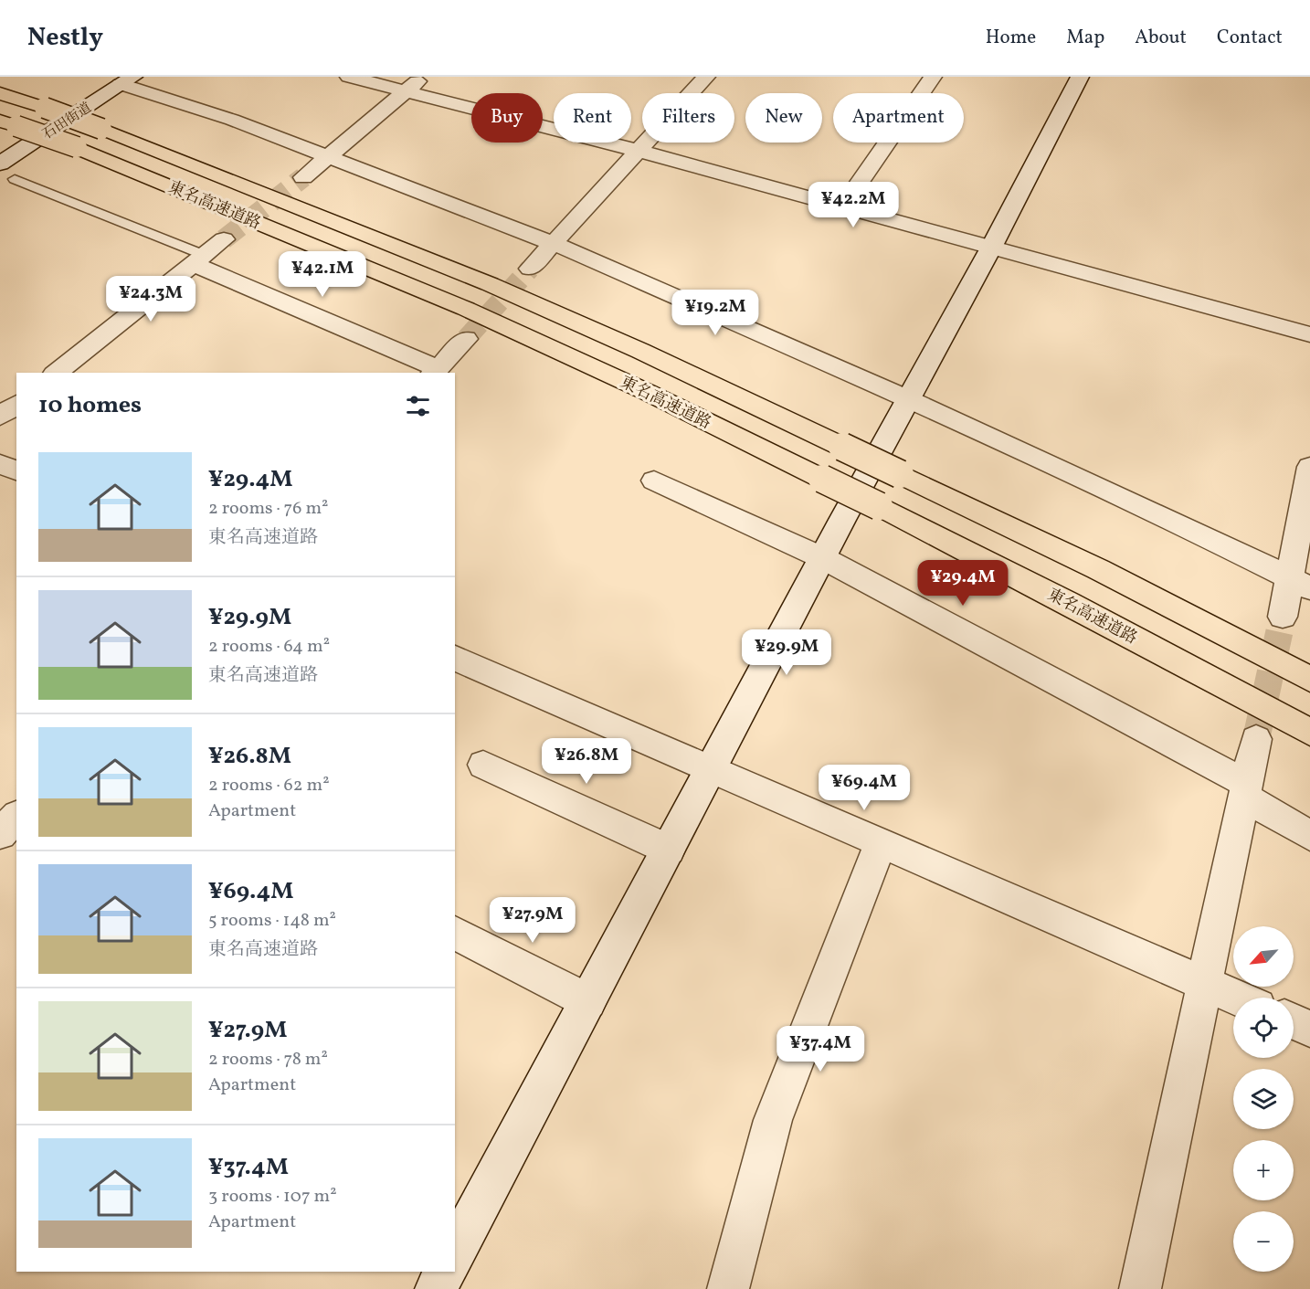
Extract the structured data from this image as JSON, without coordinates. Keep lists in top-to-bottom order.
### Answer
{
  "streets": {
    "highway": ["東名高速道路"],
    "street": ["石田街道"]
  },
  "north": "bottom left",
  "page": {
    "header": "Nestly",
    "nav": [
      "Home",
      "Map",
      "About",
      "Contact"
    ],
    "chip": [
      "Buy",
      "Rent",
      "Filters",
      "New",
      "Apartment"
    ],
    "price": [
      "¥42.2M",
      "¥42.1M",
      "¥24.3M",
      "¥19.2M",
      "¥29.4M",
      "¥29.9M",
      "¥26.8M",
      "¥69.4M",
      "¥27.9M",
      "¥37.4M"
    ],
    "heading": "10 homes",
    "list": [
      {
        "name": "¥29.4M",
        "note": "2 rooms · 76 m² · 東名高速道路"
      },
      {
        "name": "¥29.9M",
        "note": "2 rooms · 64 m² · 東名高速道路"
      },
      {
        "name": "¥26.8M",
        "note": "2 rooms · 62 m² · Apartment"
      },
      {
        "name": "¥69.4M",
        "note": "5 rooms · 148 m² · 東名高速道路"
      },
      {
        "name": "¥27.9M",
        "note": "2 rooms · 78 m² · Apartment"
      },
      {
        "name": "¥37.4M",
        "note": "3 rooms · 107 m² · Apartment"
      }
    ],
    "map_buttons": ["+", "−"]
  }
}
